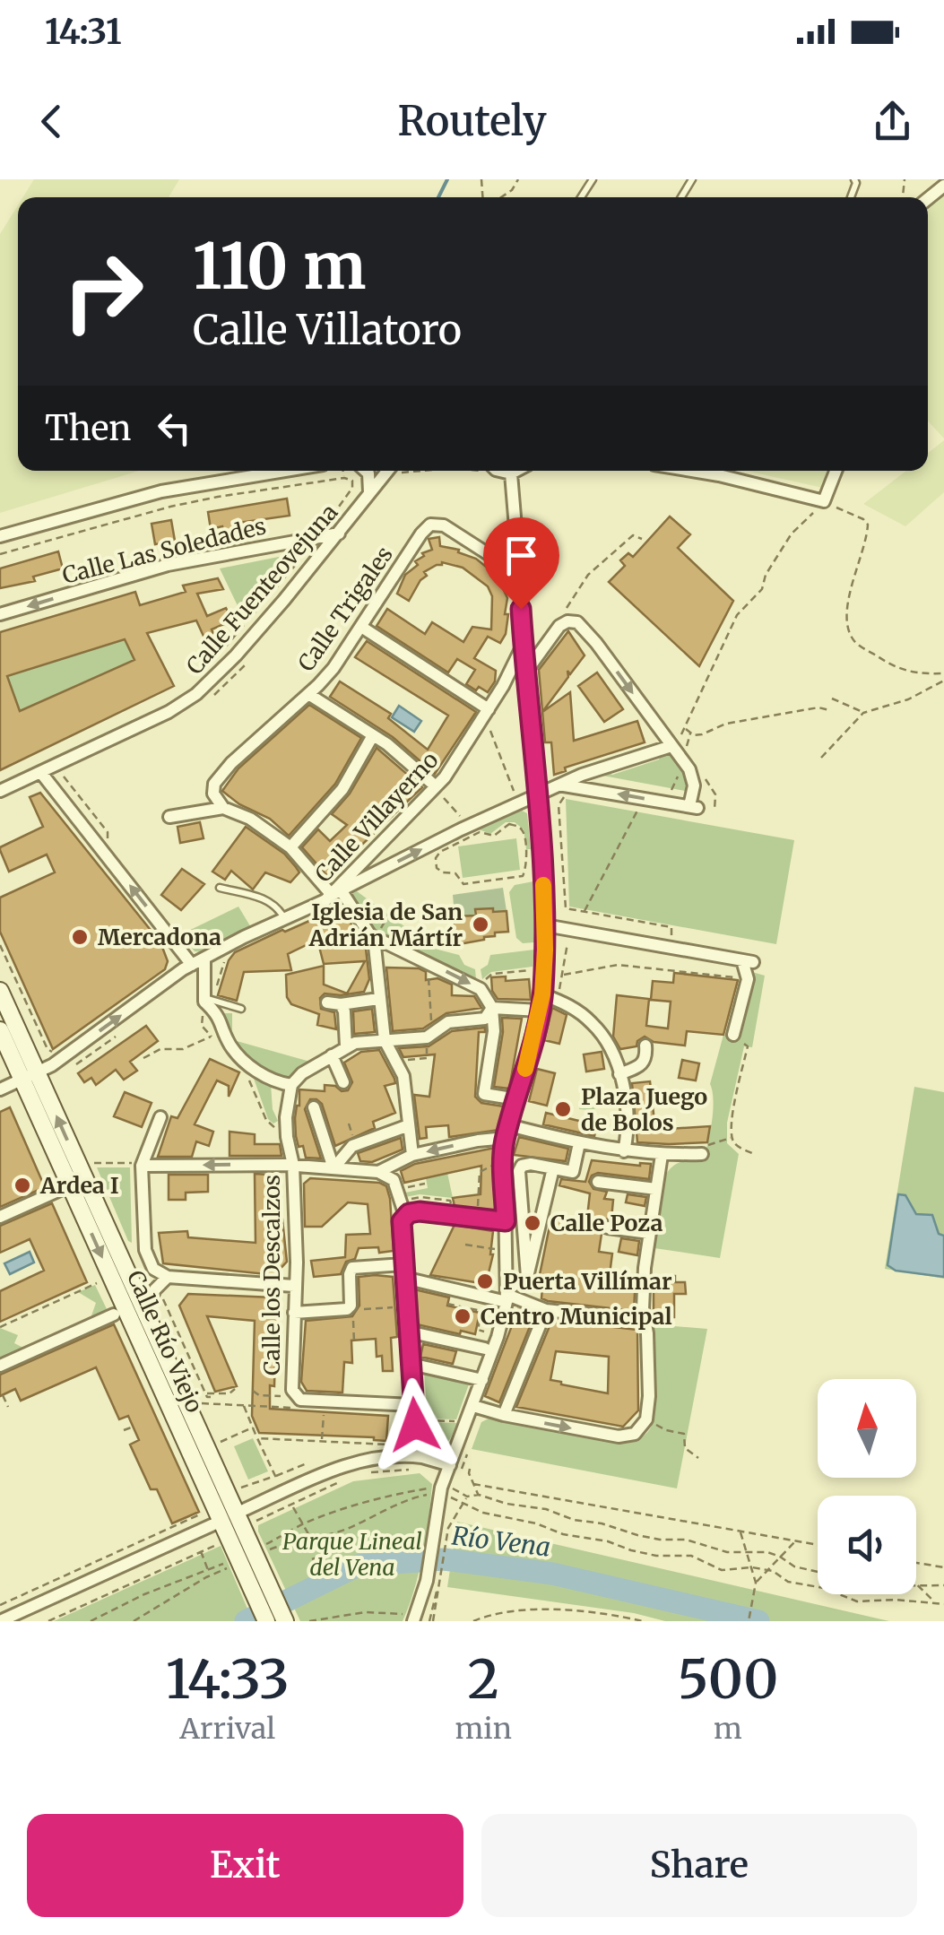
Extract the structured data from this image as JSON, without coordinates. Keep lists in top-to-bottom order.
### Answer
{
  "streets": {
    "main road": ["Calle Río Viejo"],
    "street": [
      "Calle Las Soledades",
      "Calle Fuenteovejuna",
      "Calle Trigales",
      "Calle Villayerno",
      "Calle los Descalzos"
    ]
  },
  "crossings": [
    ["Calle Las Soledades", "Calle Fuenteovejuna"],
    ["Calle Villayerno", "Calle Río Viejo"]
  ],
  "water": ["Río Vena"],
  "parks": ["Parque Lineal del Vena"],
  "places": [
    "Iglesia de San Adrián Mártír",
    "Mercadona",
    "Plaza Juego de Bolos",
    "Ardea I",
    "Calle Poza",
    "Puerta Villímar",
    "Centro Municipal"
  ],
  "north": "top",
  "page": {
    "status": "14:31",
    "header": "Routely",
    "turn": ["110 m", "Calle Villatoro"],
    "then": "Then",
    "eta": [
      "14:33",
      "Arrival",
      "2",
      "min",
      "500",
      "m"
    ],
    "buttons": ["Exit", "Share"]
  }
}
